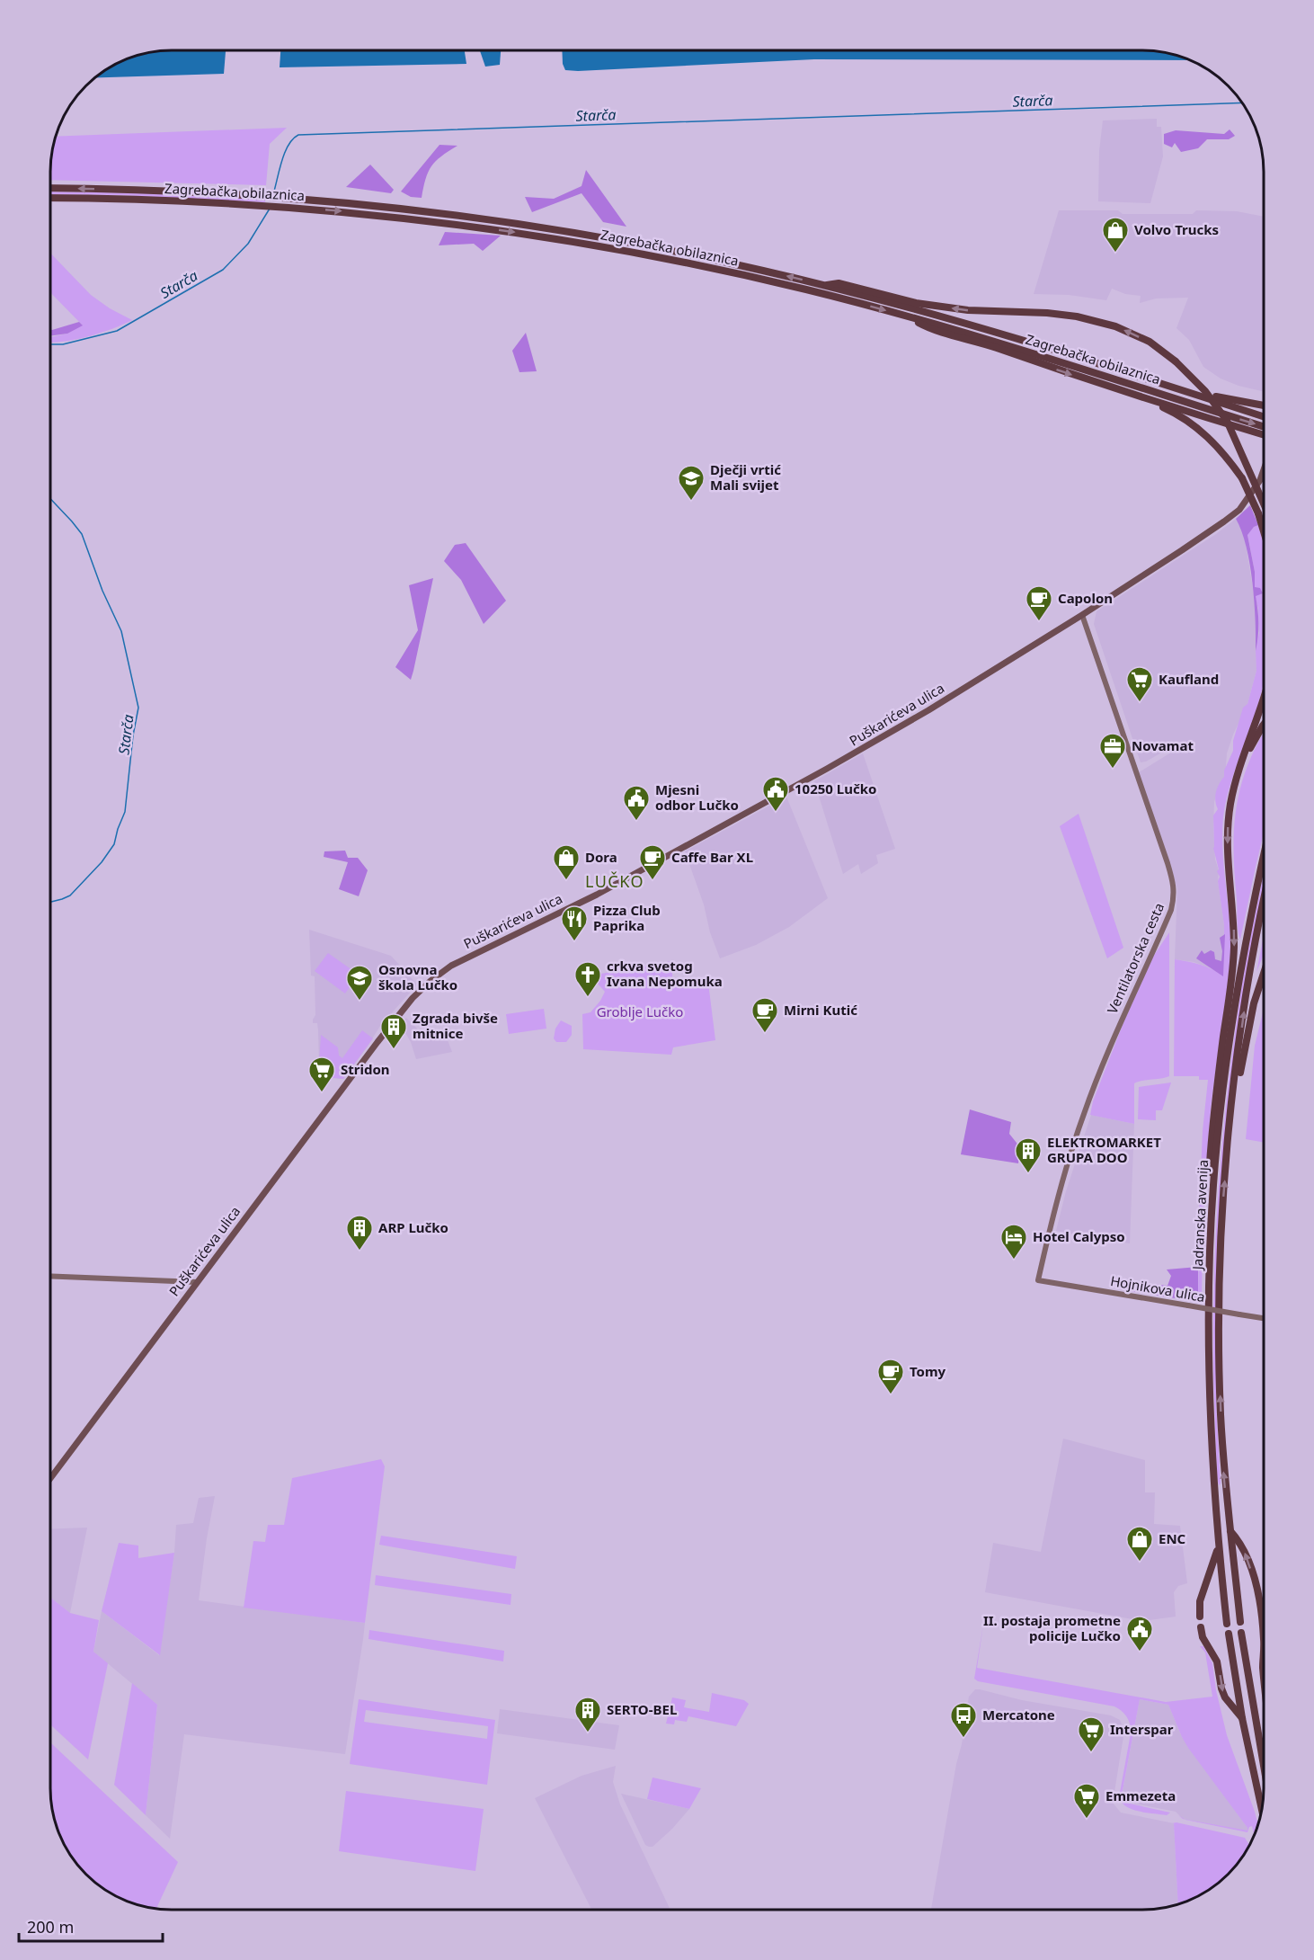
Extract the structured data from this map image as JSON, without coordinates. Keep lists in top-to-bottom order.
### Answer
{
  "streets": {
    "highway": ["Zagrebačka obilaznica", "Jadranska avenija"],
    "main road": ["Puškarićeva ulica", "Ventilatorska cesta", "Hojnikova ulica"]
  },
  "crossings": [
    ["Puškarićeva ulica", "Ventilatorska cesta"],
    ["Ventilatorska cesta", "Hojnikova ulica"]
  ],
  "districts": ["LUČKO"],
  "water": ["Starča"],
  "parks": ["Groblje Lučko"],
  "places": {
    "shop": ["Volvo Trucks", "Dora", "ENC"],
    "school or university": ["Dječji vrtić Mali svijet", "Osnovna škola Lučko"],
    "cafe": [
      "Capolon",
      "Caffe Bar XL",
      "Mirni Kutić",
      "Tomy"
    ],
    "supermarket": [
      "Kaufland",
      "Stridon",
      "Interspar",
      "Emmezeta"
    ],
    "office": ["Novamat"],
    "public building": ["10250 Lučko", "Mjesni odbor Lučko", "II. postaja prometne policije Lučko"],
    "restaurant": ["Pizza Club Paprika"],
    "church": ["crkva svetog Ivana Nepomuka"],
    "building": [
      "Zgrada bivše mitnice",
      "ELEKTROMARKET GRUPA DOO",
      "ARP Lučko",
      "SERTO-BEL"
    ],
    "hotel": ["Hotel Calypso"],
    "bus stop": ["Mercatone"]
  },
  "scale_bar": "200 m"
}
